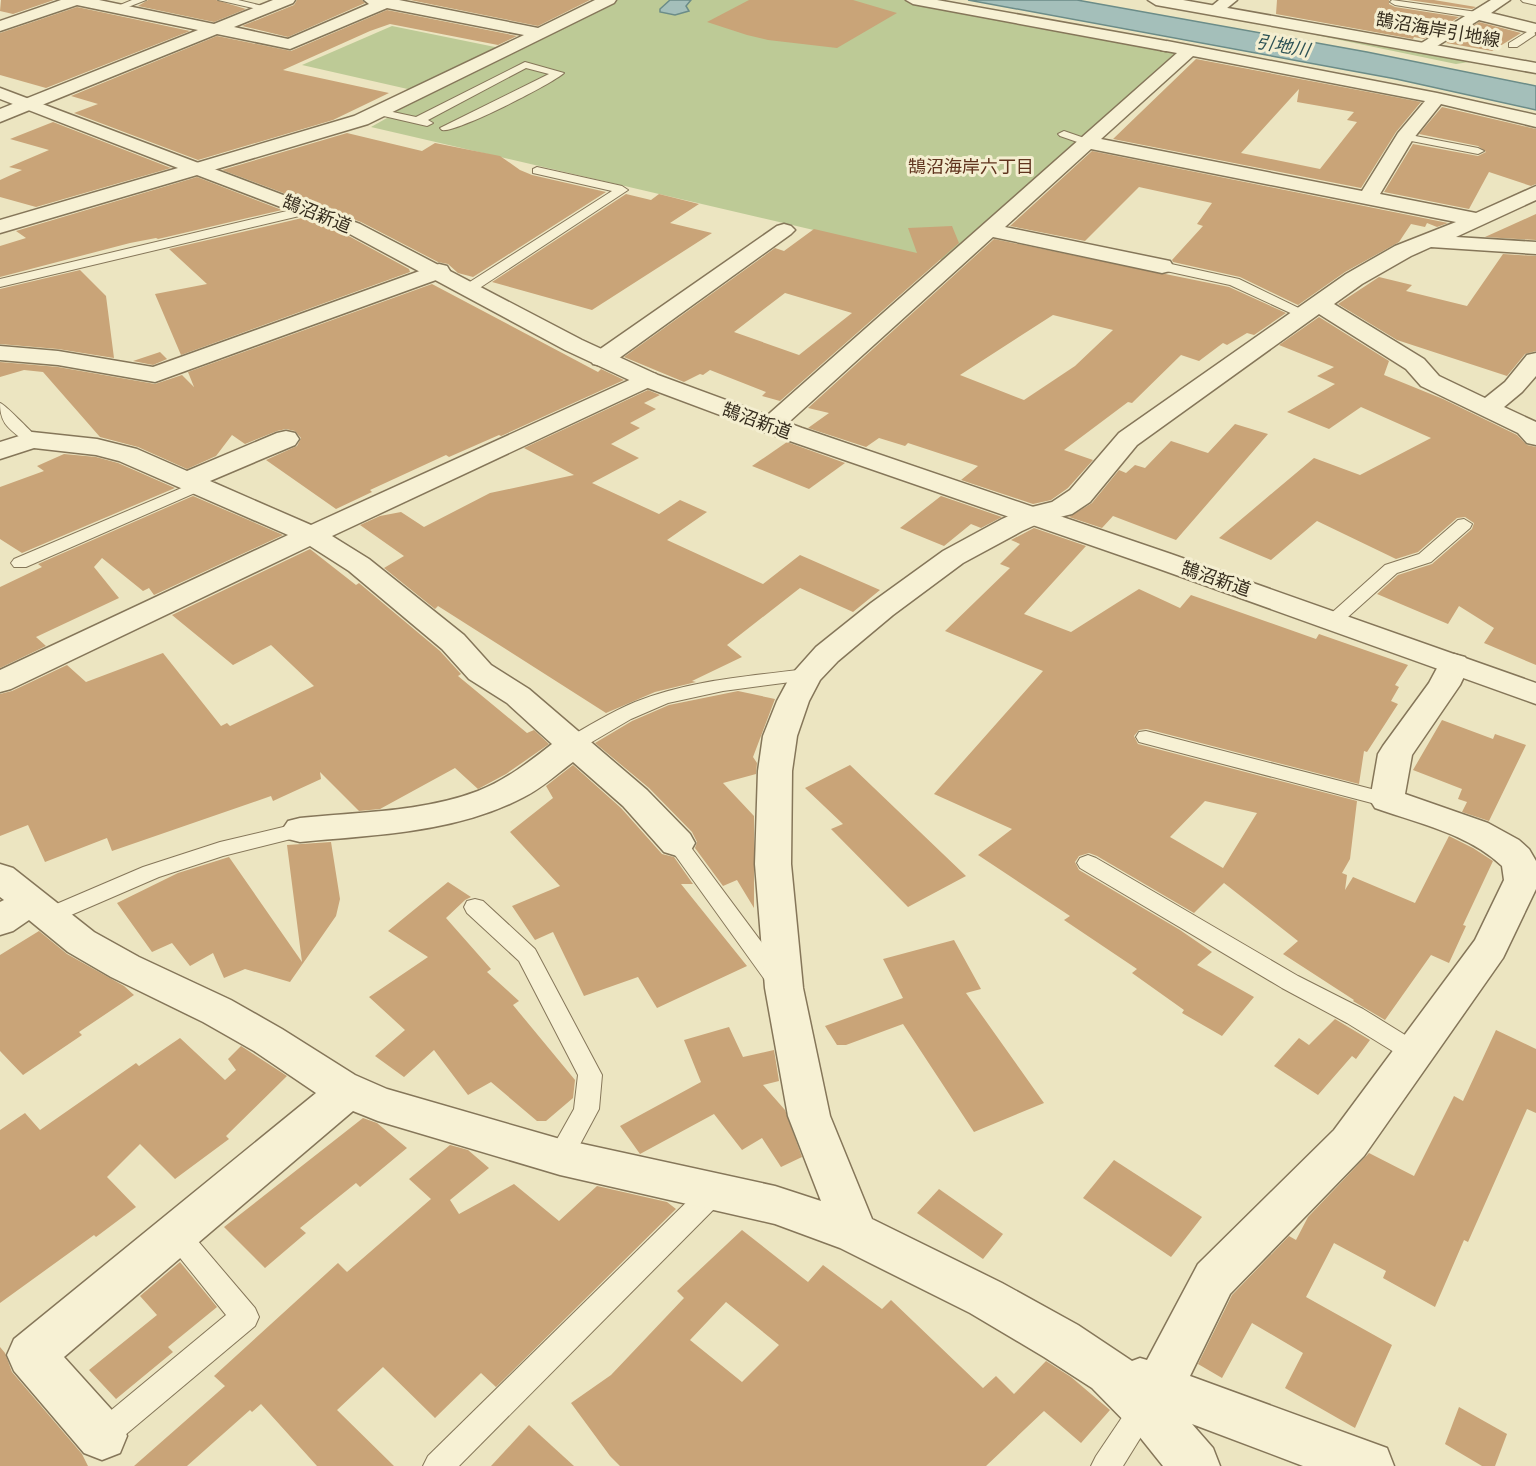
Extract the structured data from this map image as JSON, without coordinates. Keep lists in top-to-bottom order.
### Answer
{
  "streets": {
    "street": ["鵠沼海岸引地線", "鵠沼新道"]
  },
  "districts": ["鵠沼海岸六丁目"],
  "water": ["引地川"]
}
